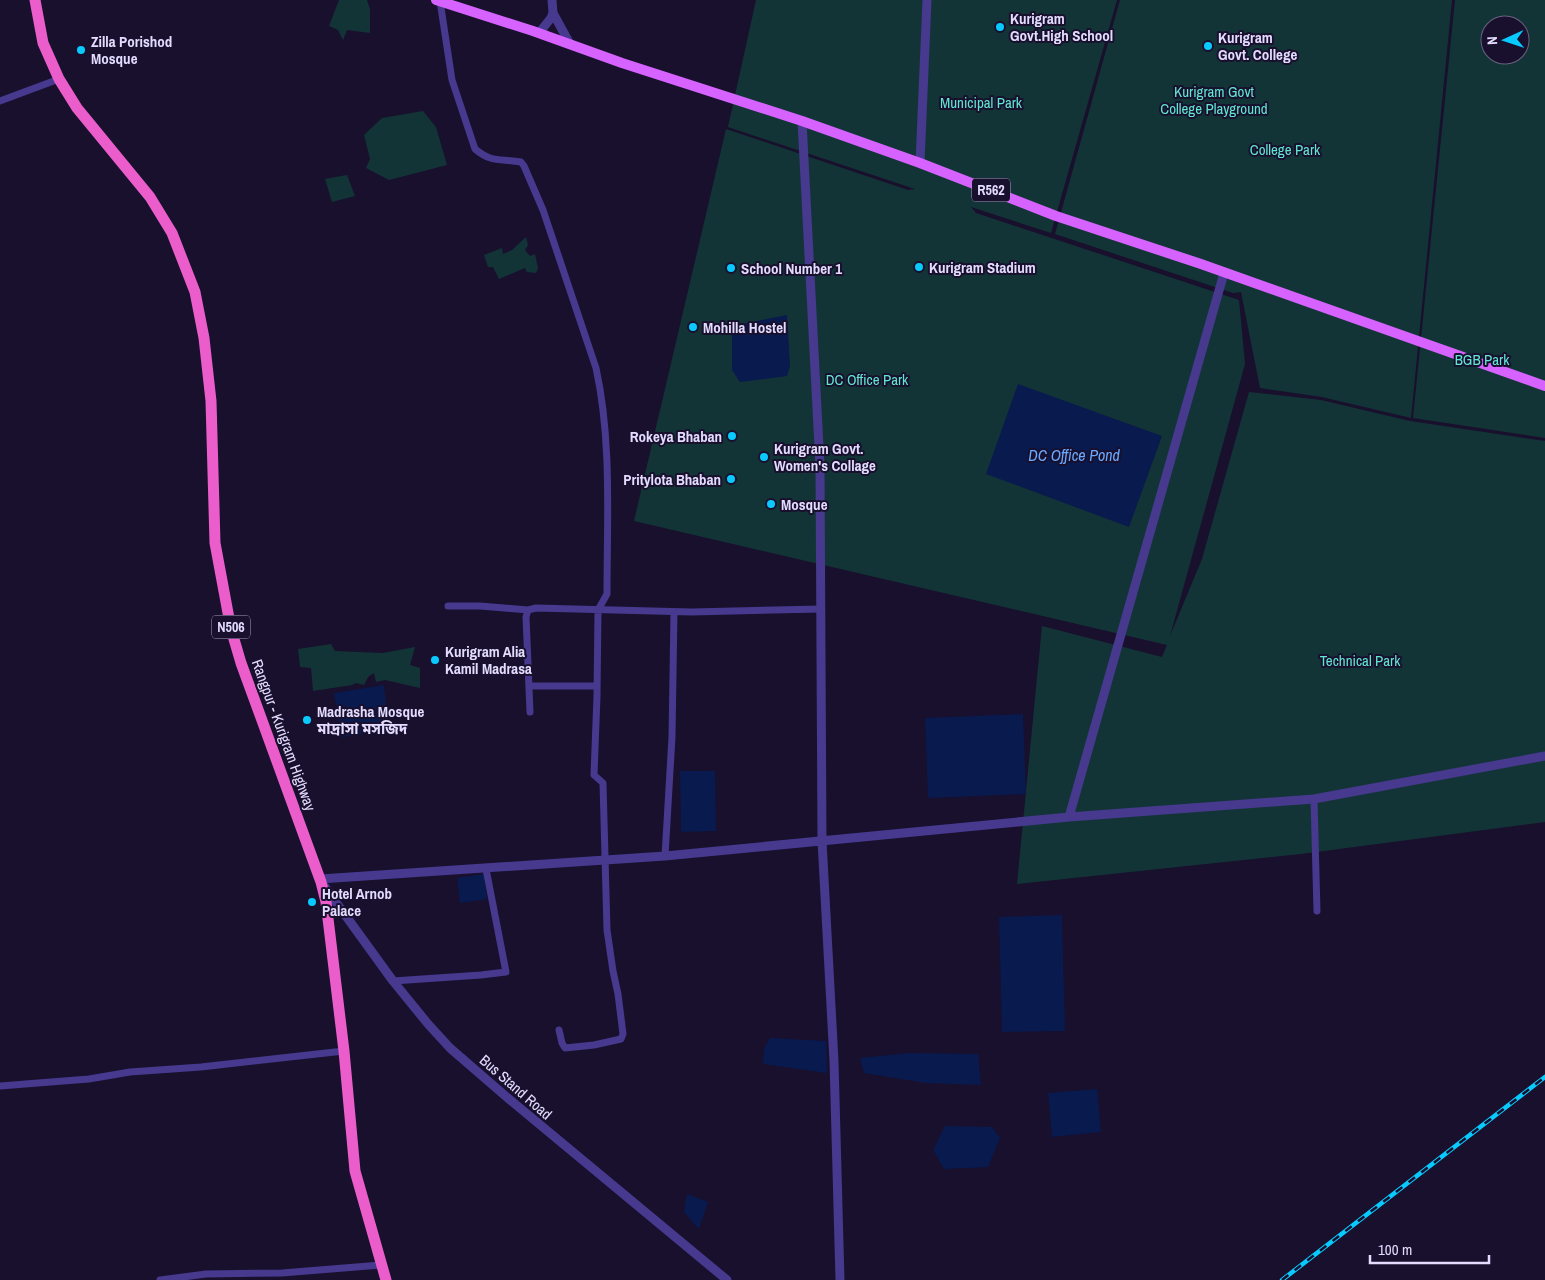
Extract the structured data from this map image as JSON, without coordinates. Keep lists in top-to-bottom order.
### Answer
{
  "streets": {
    "highway": ["N506", "Rangpur - Kurigram Highway"],
    "main road": ["R562"],
    "street": ["Bus Stand Road"]
  },
  "crossings": [
    ["Rangpur - Kurigram Highway", "Bus Stand Road"]
  ],
  "water": ["DC Office Pond"],
  "parks": [
    "Kurigram Govt College Playground",
    "Municipal Park",
    "College Park",
    "BGB Park",
    "DC Office Park",
    "Technical Park"
  ],
  "places": [
    "Kurigram Govt.High School",
    "Kurigram Govt. College",
    "Zilla Porishod Mosque",
    "Kurigram Stadium",
    "School Number 1",
    "Mohilla Hostel",
    "Rokeya Bhaban",
    "Kurigram Govt. Women's Collage",
    "Pritylota Bhaban",
    "Mosque",
    "Kurigram Alia Kamil Madrasa",
    "Madrasha Mosque মাদ্রাসা মসজিদ",
    "Hotel Arnob Palace"
  ],
  "scale_bar": "100 m",
  "north": "left"
}
